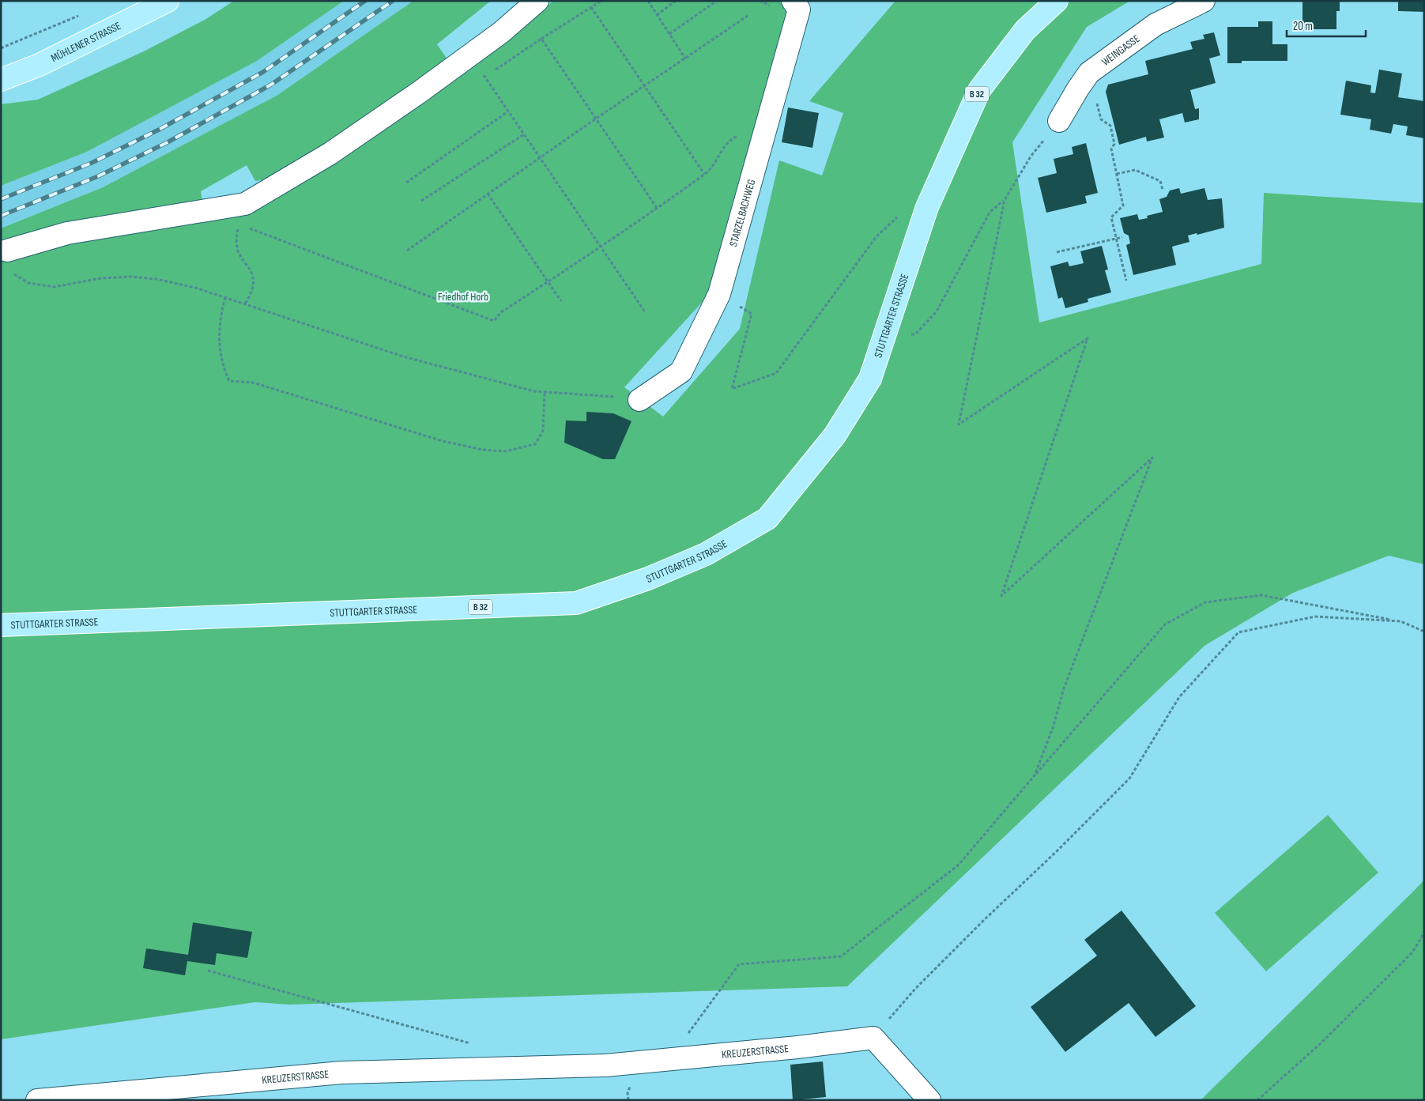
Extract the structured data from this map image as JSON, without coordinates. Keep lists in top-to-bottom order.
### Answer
{
  "streets": {
    "main road": ["MÜHLENER STRASSE", "B 32", "STUTTGARTER STRASSE"],
    "street": ["WEINGASSE", "STARZELBACHWEG", "KREUZERSTRASSE"]
  },
  "parks": ["Friedhof Horb"],
  "scale_bar": "20 m"
}
